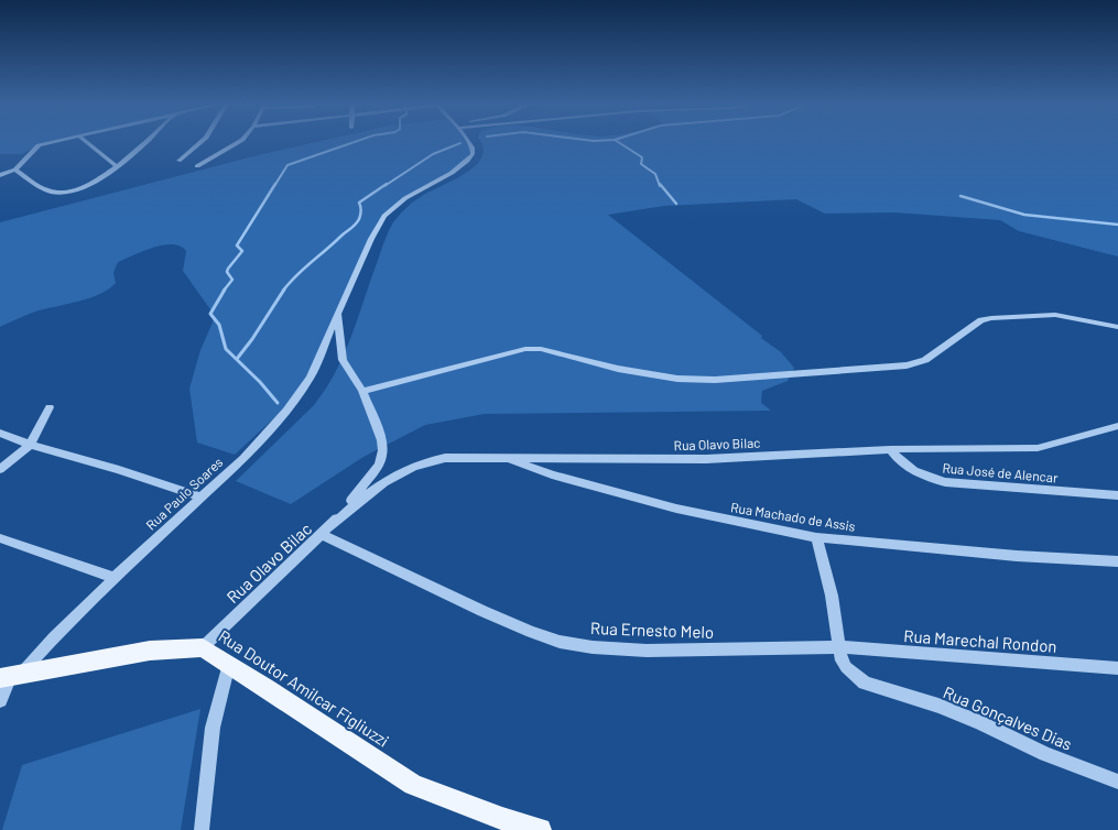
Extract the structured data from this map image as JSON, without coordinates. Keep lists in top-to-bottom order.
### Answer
{
  "streets": {
    "main road": ["Rua Doutor Amilcar Figliuzzi"],
    "street": [
      "Rua Olavo Bilac",
      "Rua José de Alencar",
      "Rua Paulo Soares",
      "Rua Machado de Assis",
      "Rua Ernesto Melo",
      "Rua Marechal Rondon",
      "Rua Gonçalves Dias"
    ]
  },
  "crossings": [
    ["Rua Olavo Bilac", "Rua José de Alencar"],
    ["Rua Olavo Bilac", "Rua Paulo Soares"],
    ["Rua Olavo Bilac", "Rua Machado de Assis"],
    ["Rua Olavo Bilac", "Rua Ernesto Melo"],
    ["Rua Olavo Bilac", "Rua Doutor Amilcar Figliuzzi"],
    ["Rua Paulo Soares", "Rua Doutor Amilcar Figliuzzi"],
    ["Rua Machado de Assis", "Rua Gonçalves Dias"],
    ["Rua Ernesto Melo", "Rua Marechal Rondon"],
    ["Rua Ernesto Melo", "Rua Gonçalves Dias"],
    ["Rua Marechal Rondon", "Rua Gonçalves Dias"]
  ]
}
